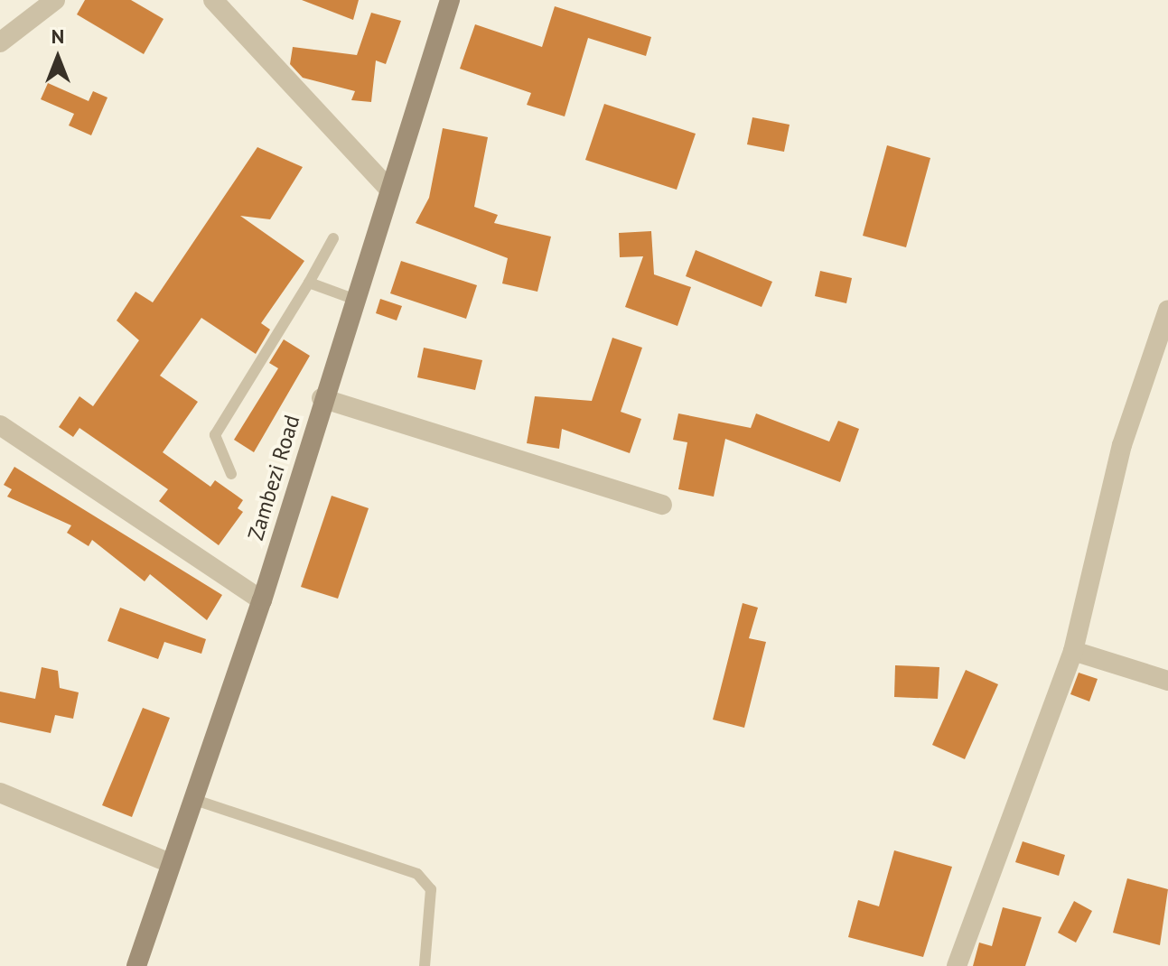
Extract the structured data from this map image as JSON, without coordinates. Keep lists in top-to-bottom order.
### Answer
{
  "streets": {
    "main road": ["Zambezi Road"]
  },
  "north": "top"
}
